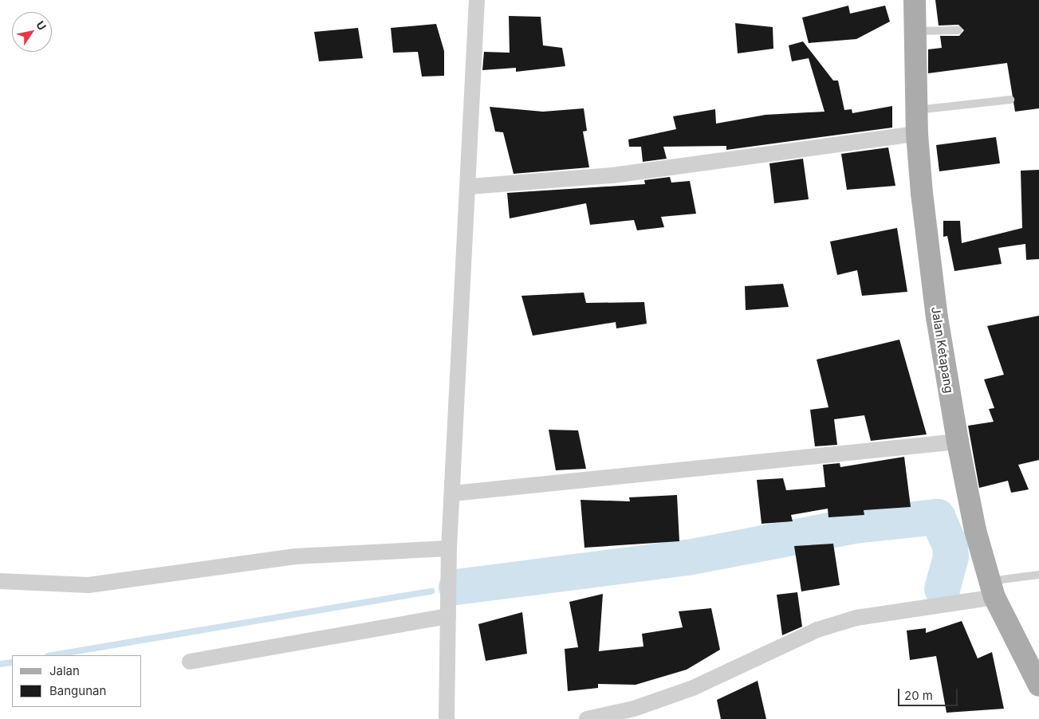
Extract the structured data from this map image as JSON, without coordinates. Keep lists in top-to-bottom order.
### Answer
{
  "streets": {
    "main road": ["Jalan Ketapang"]
  },
  "legend": ["Jalan", "Bangunan"],
  "scale_bar": "20 m",
  "north": "top right"
}
